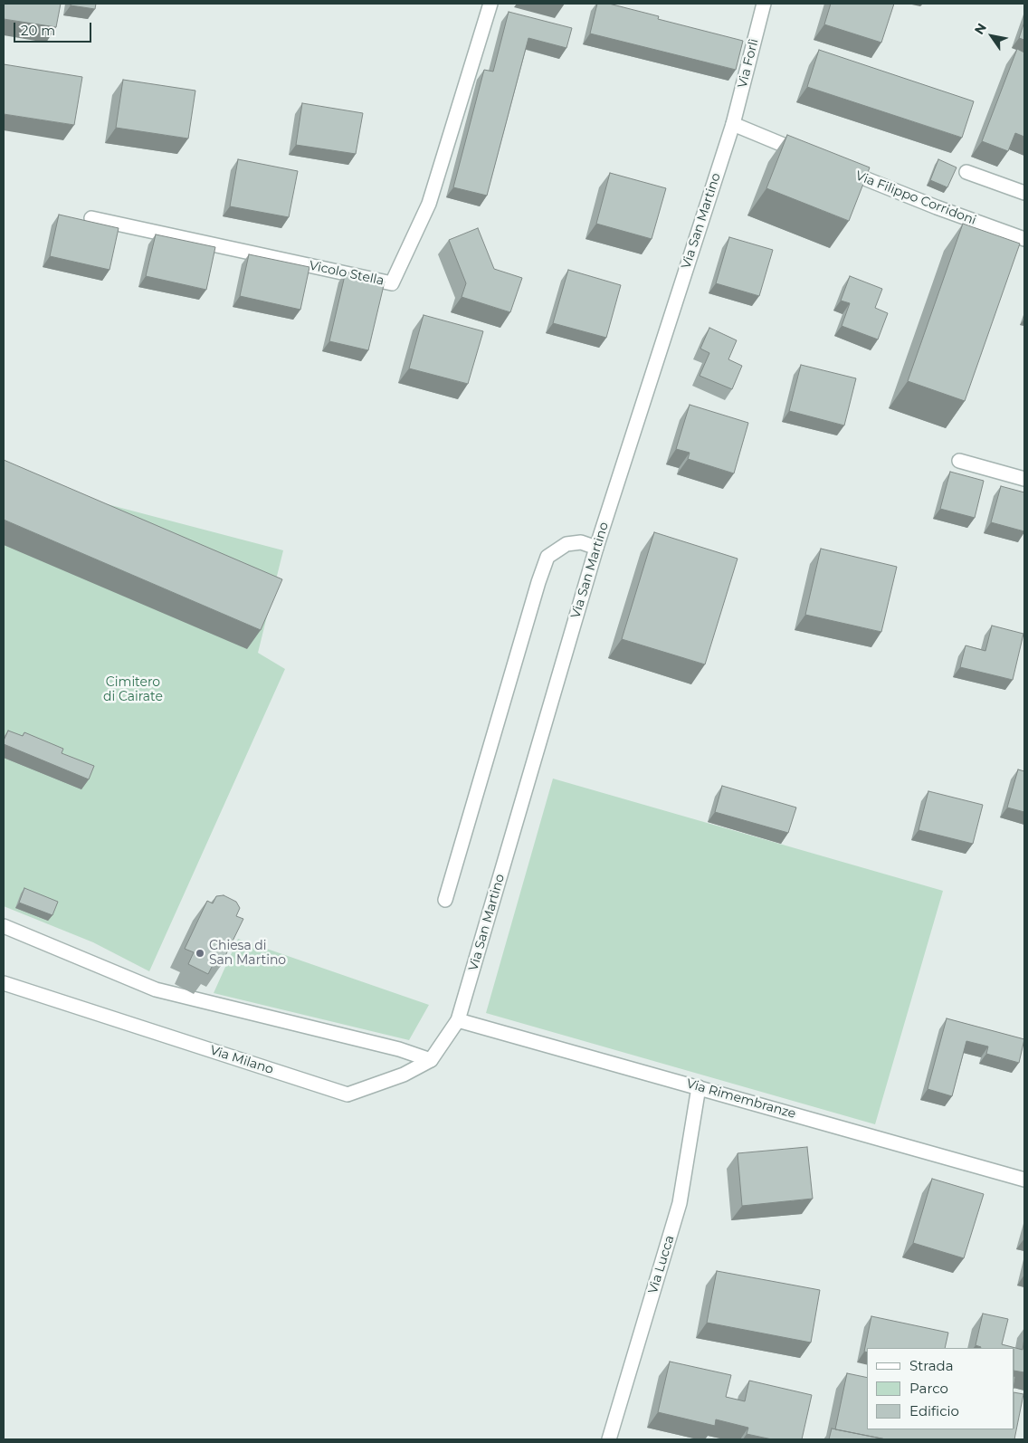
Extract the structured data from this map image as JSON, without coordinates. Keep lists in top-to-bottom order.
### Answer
{
  "streets": {
    "street": [
      "Via Forlì",
      "Via Filippo Corridoni",
      "Via San Martino",
      "Vicolo Stella",
      "Via Milano",
      "Via Rimembranze",
      "Via Lucca"
    ]
  },
  "crossings": [
    ["Via Forlì", "Via San Martino"],
    ["Via San Martino", "Via Milano"],
    ["Via San Martino", "Via Rimembranze"],
    ["Via Milano", "Via Rimembranze"],
    ["Via Rimembranze", "Via Lucca"]
  ],
  "parks": ["Cimitero di Cairate"],
  "places": ["Chiesa di San Martino"],
  "legend": ["Strada", "Parco", "Edificio"],
  "scale_bar": "20 m",
  "north": "top left"
}
